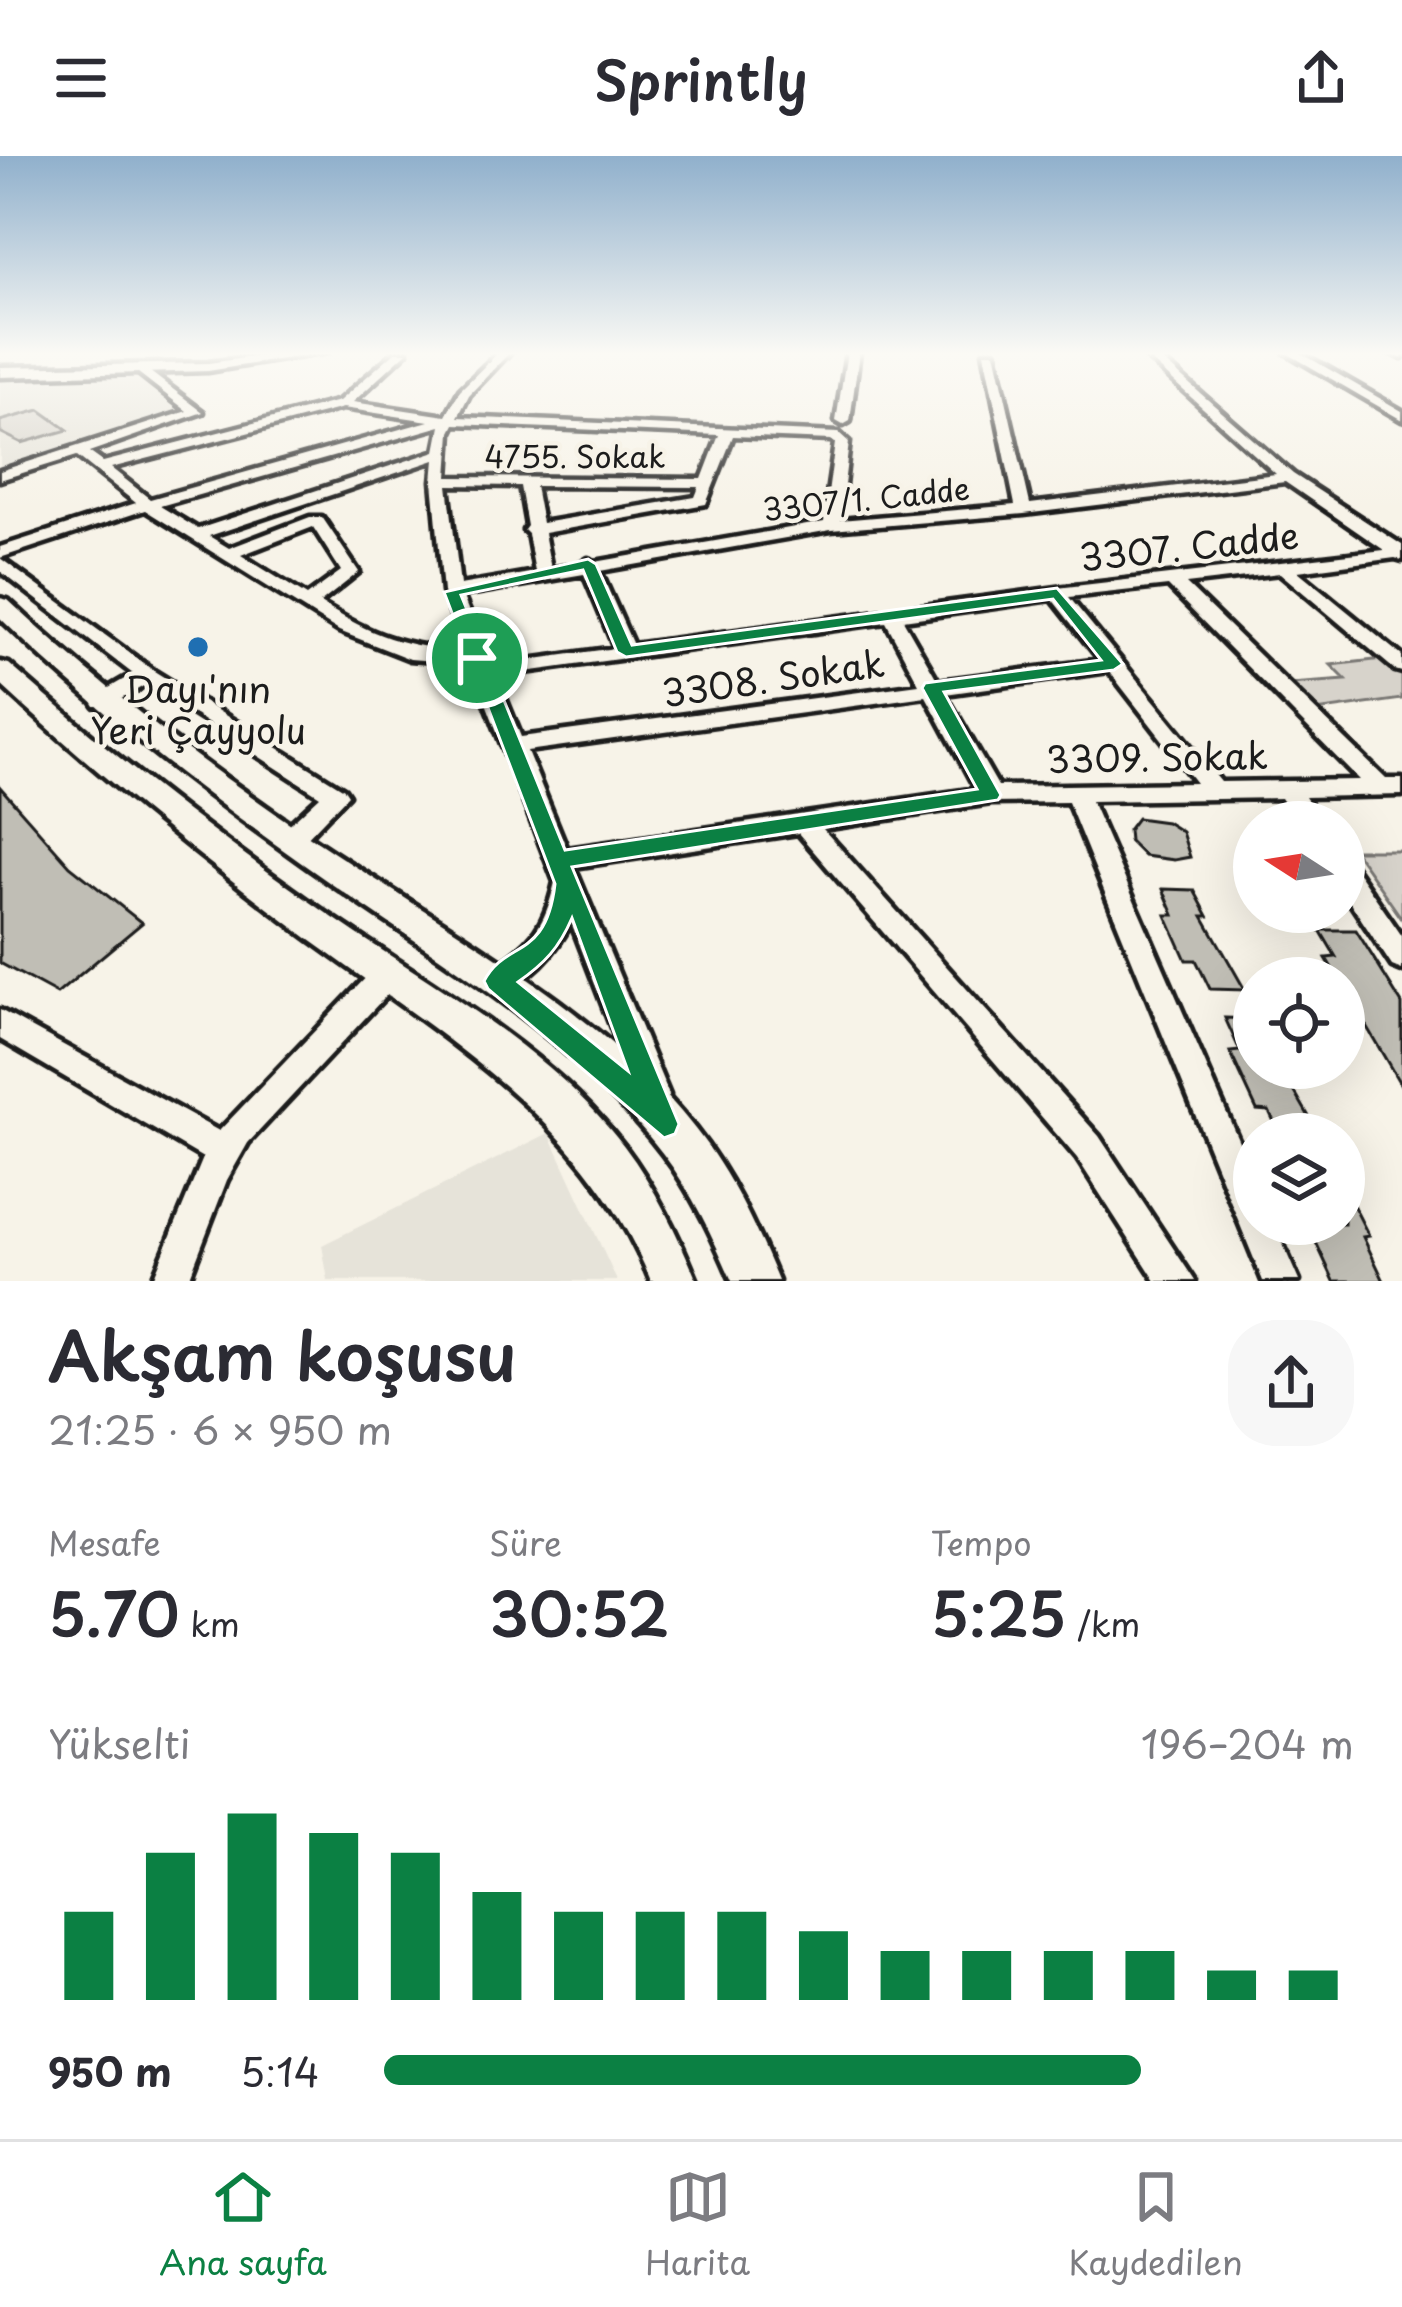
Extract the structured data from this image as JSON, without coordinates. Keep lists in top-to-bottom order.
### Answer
{
  "streets": {
    "street": [
      "4755. Sokak",
      "3307/1. Cadde",
      "3307. Cadde",
      "3308. Sokak",
      "3309. Sokak"
    ]
  },
  "places": ["Dayı'nın Yeri Çayyolu"],
  "north": "left",
  "page": {
    "header": "Sprintly",
    "heading": ["Akşam koşusu", "21:25 · 6 × 950 m"],
    "stats": [
      ["Mesafe", "5.70 km"],
      ["Süre", "30:52"],
      ["Tempo", "5:25 /km"]
    ],
    "chart": ["Yükselti", "196–204 m"],
    "list": [
      {
        "name": "950 m",
        "note": "5:14"
      }
    ],
    "tabs": ["Ana sayfa", "Harita", "Kaydedilen"]
  }
}
